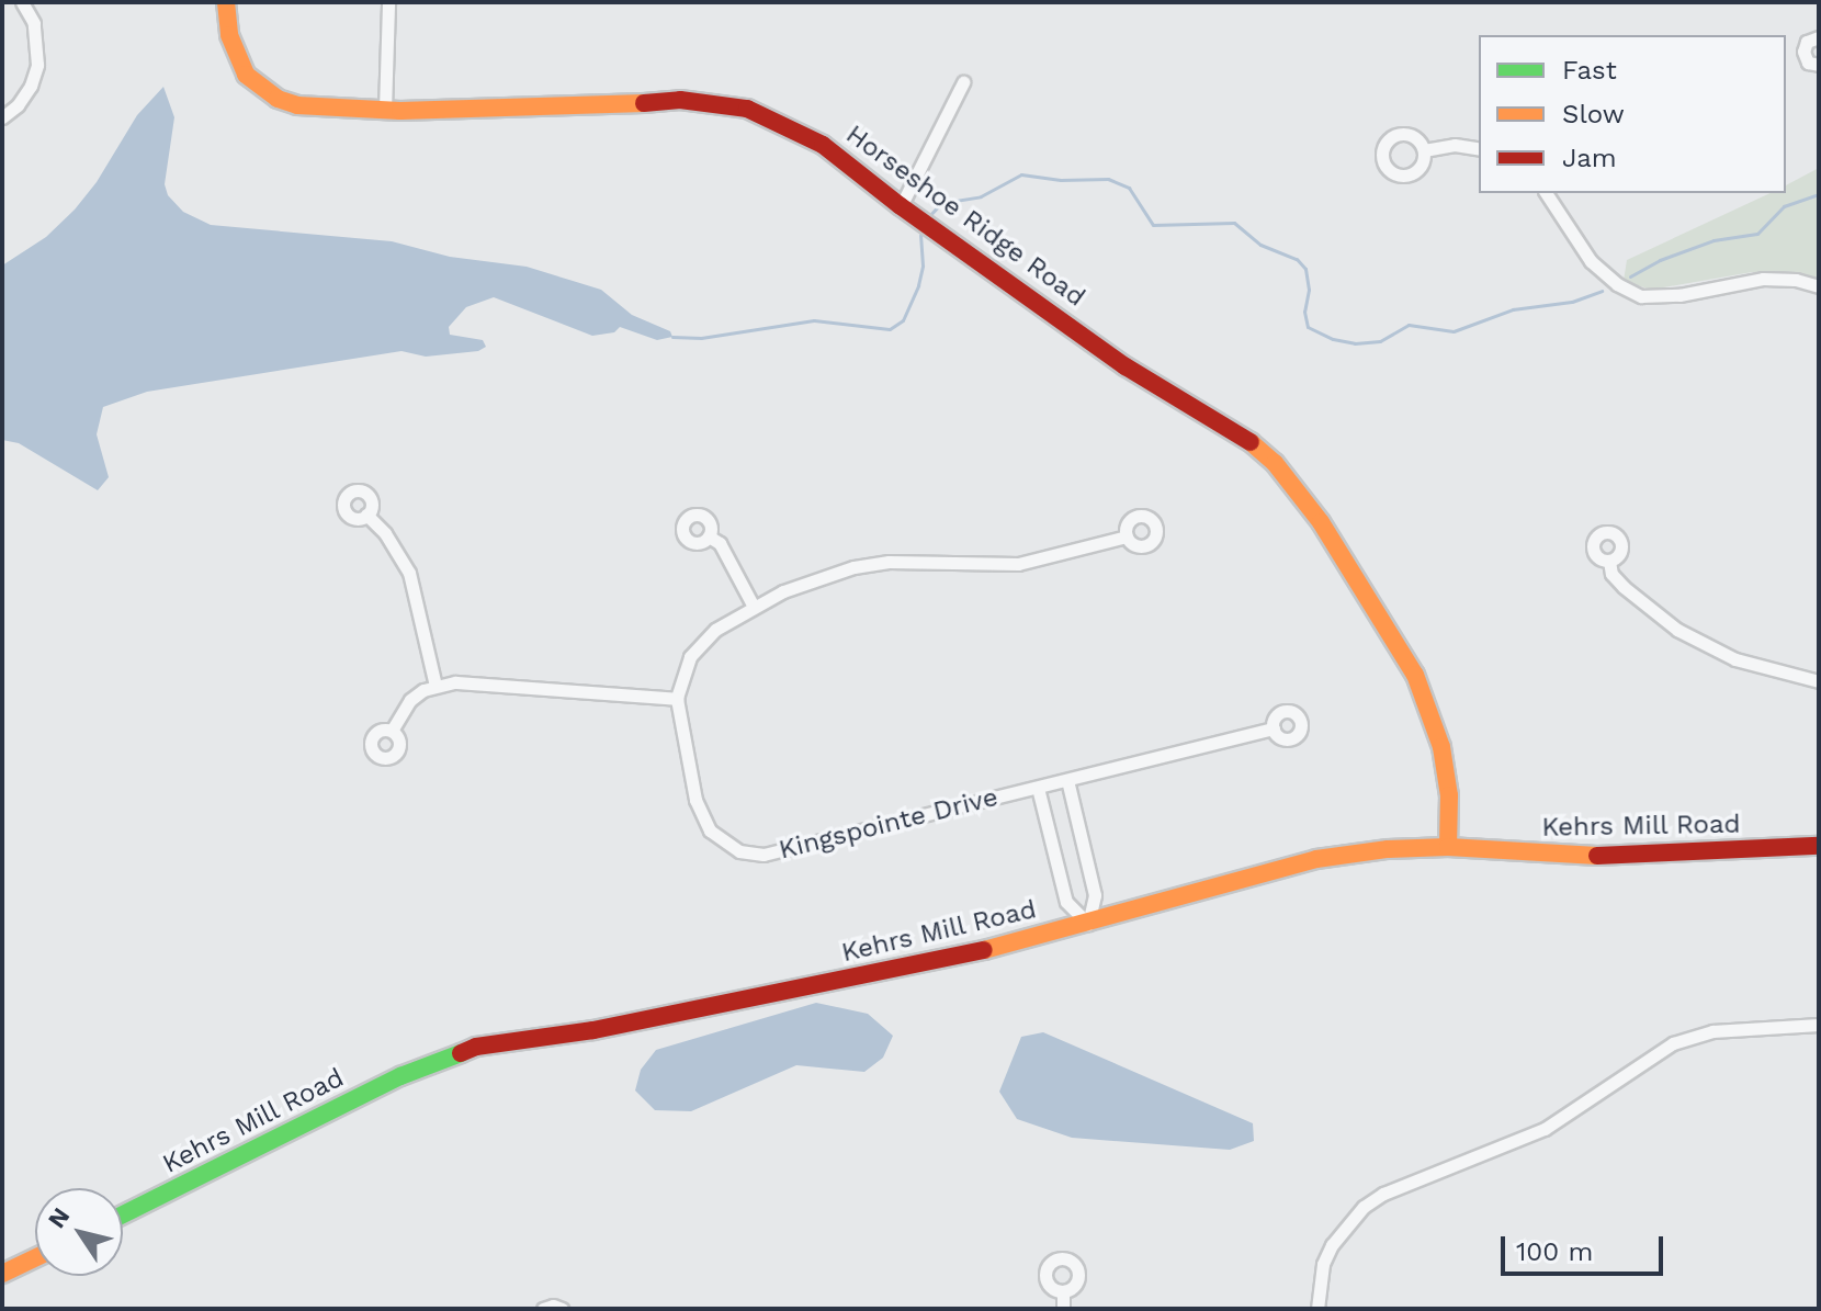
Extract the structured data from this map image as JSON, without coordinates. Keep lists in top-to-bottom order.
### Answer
{
  "streets": {
    "main road": ["Horseshoe Ridge Road", "Kehrs Mill Road"],
    "street": ["Kingspointe Drive"]
  },
  "crossings": [
    ["Horseshoe Ridge Road", "Kehrs Mill Road"]
  ],
  "legend": ["Fast", "Slow", "Jam"],
  "scale_bar": "100 m",
  "north": "top left"
}
